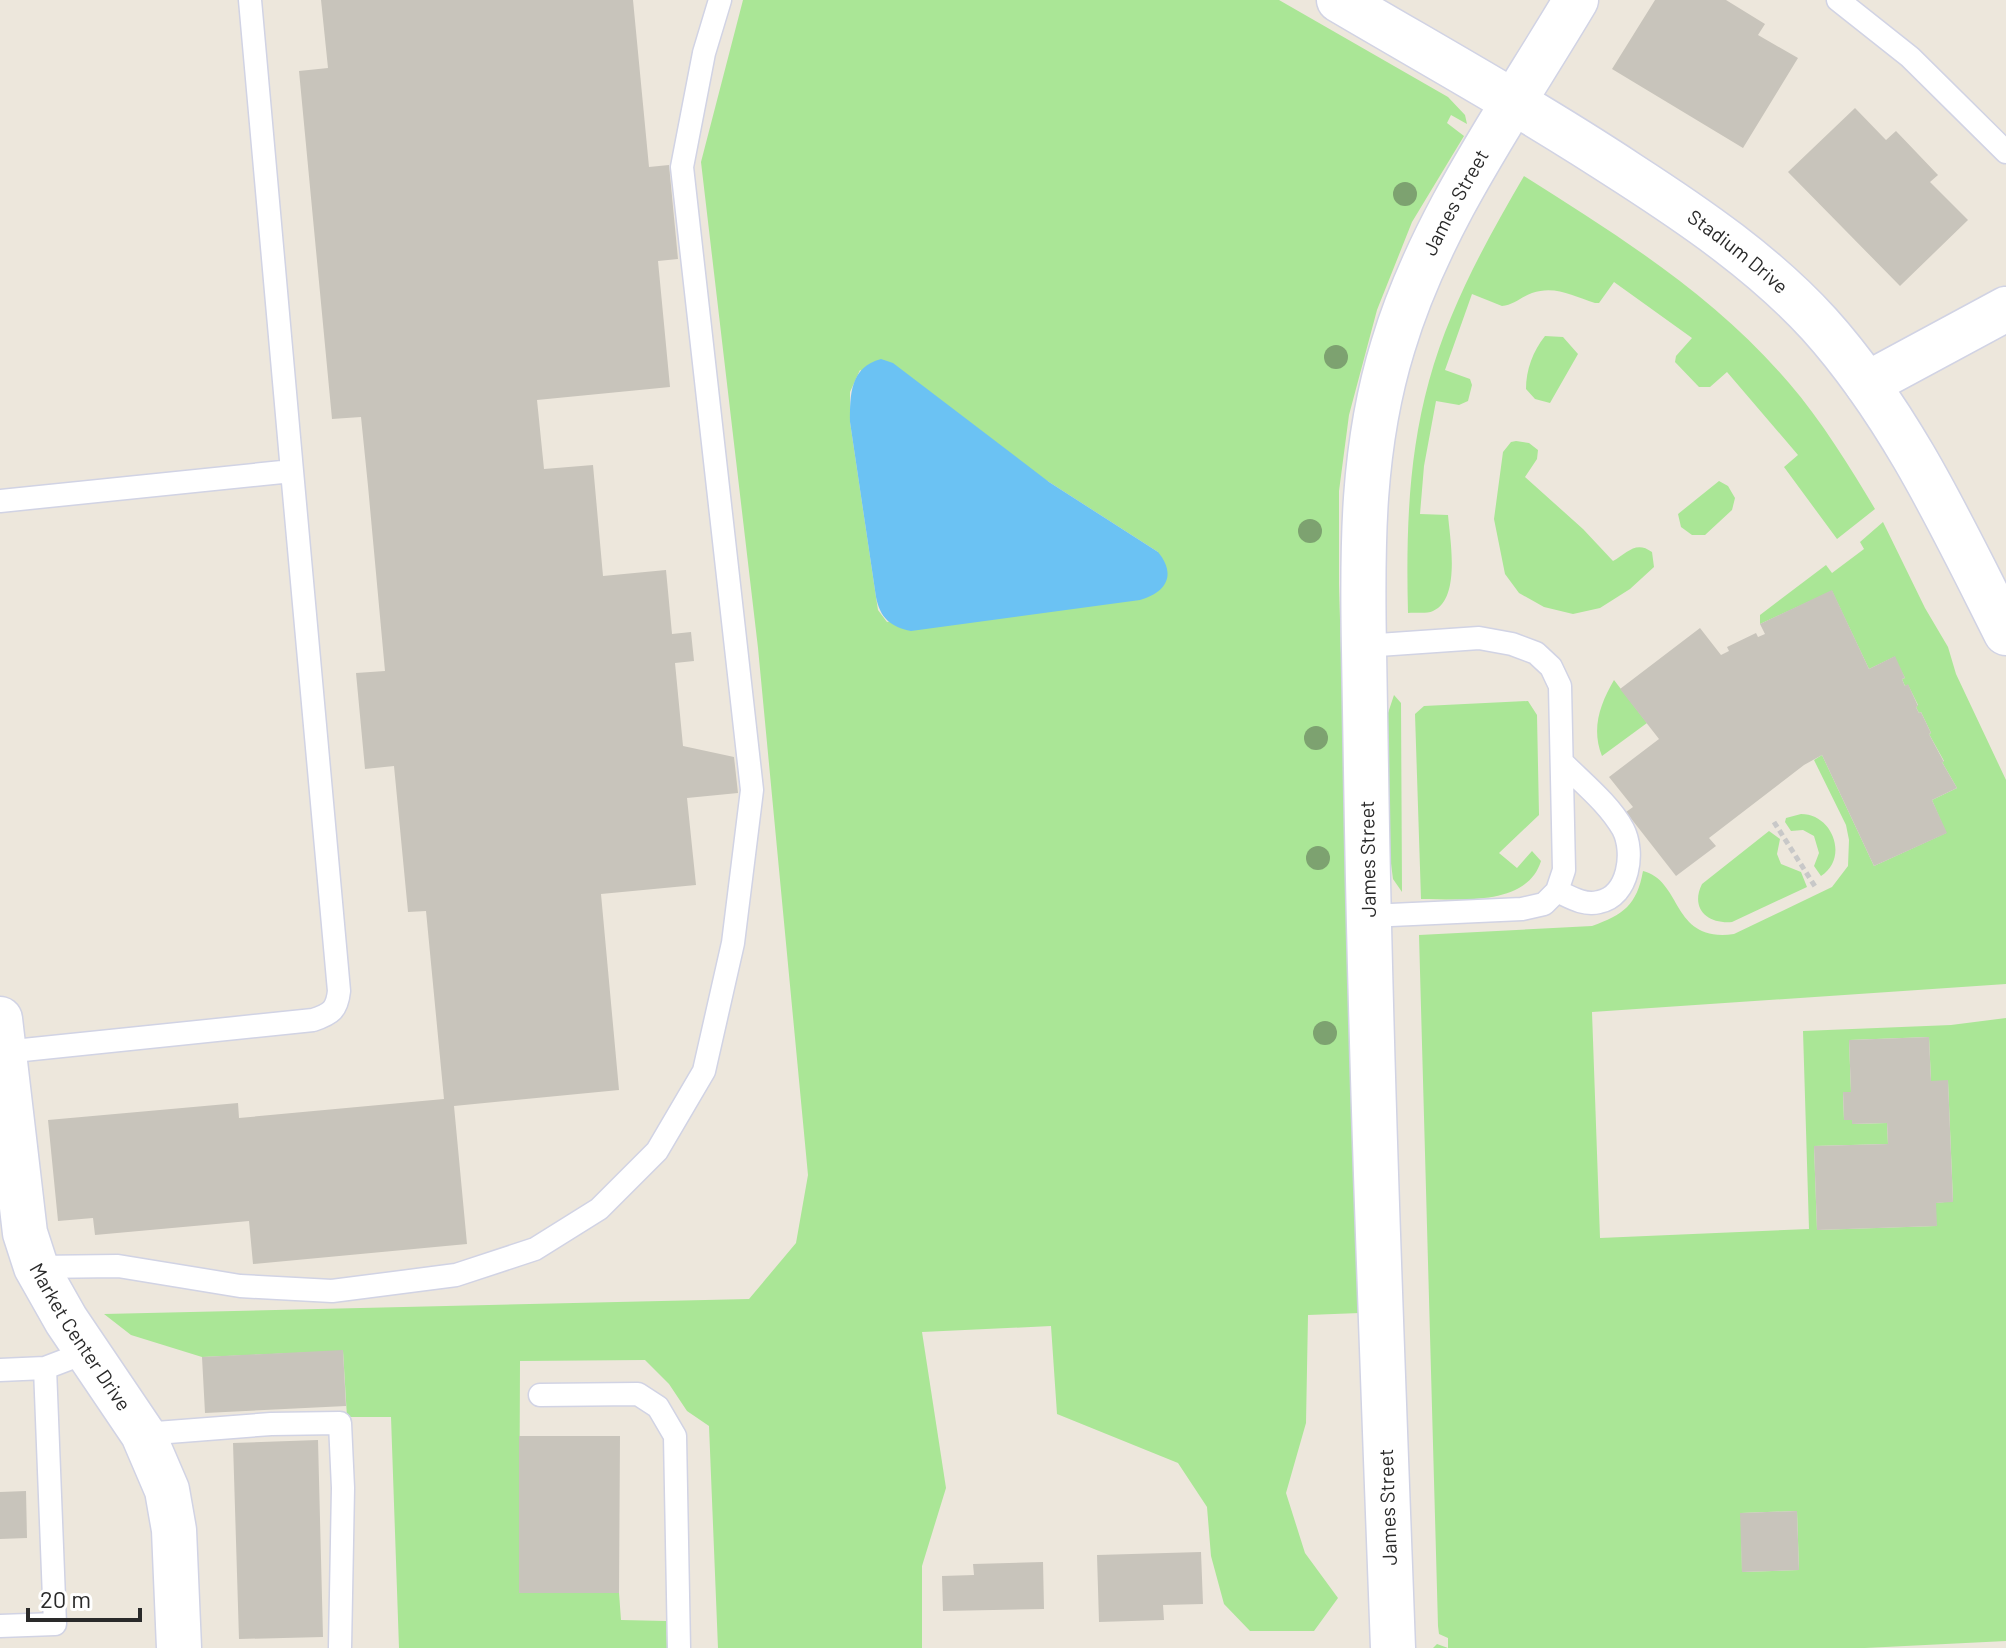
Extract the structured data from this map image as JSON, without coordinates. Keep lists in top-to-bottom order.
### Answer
{
  "streets": {
    "street": ["James Street", "Stadium Drive", "Market Center Drive"]
  },
  "crossings": [
    ["James Street", "Stadium Drive"]
  ],
  "scale_bar": "20 m"
}
